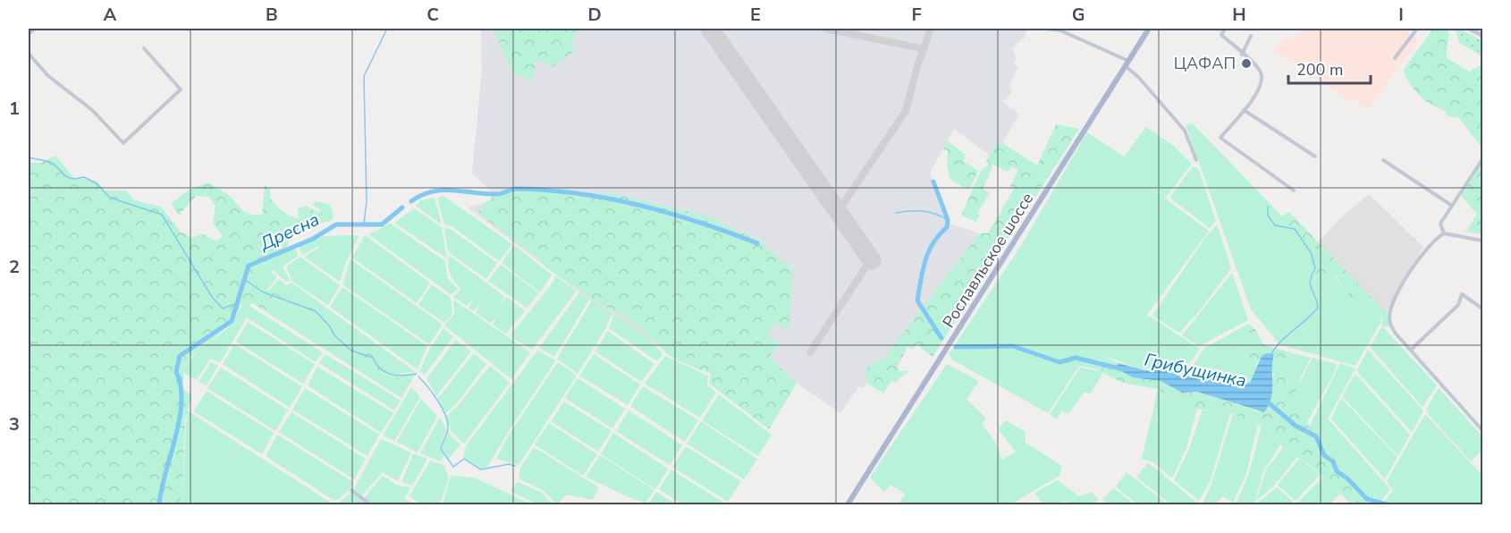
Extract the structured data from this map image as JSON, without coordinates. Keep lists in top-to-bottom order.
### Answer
{
  "streets": {
    "main road": ["Рославльское шоссе"]
  },
  "water": ["Дресна", "Грибущинка"],
  "places": ["ЦАФАП"],
  "scale_bar": "200 m",
  "grid": {
    "columns": [
      "A",
      "B",
      "C",
      "D",
      "E",
      "F",
      "G",
      "H",
      "I"
    ],
    "rows": ["1", "2", "3"]
  }
}
